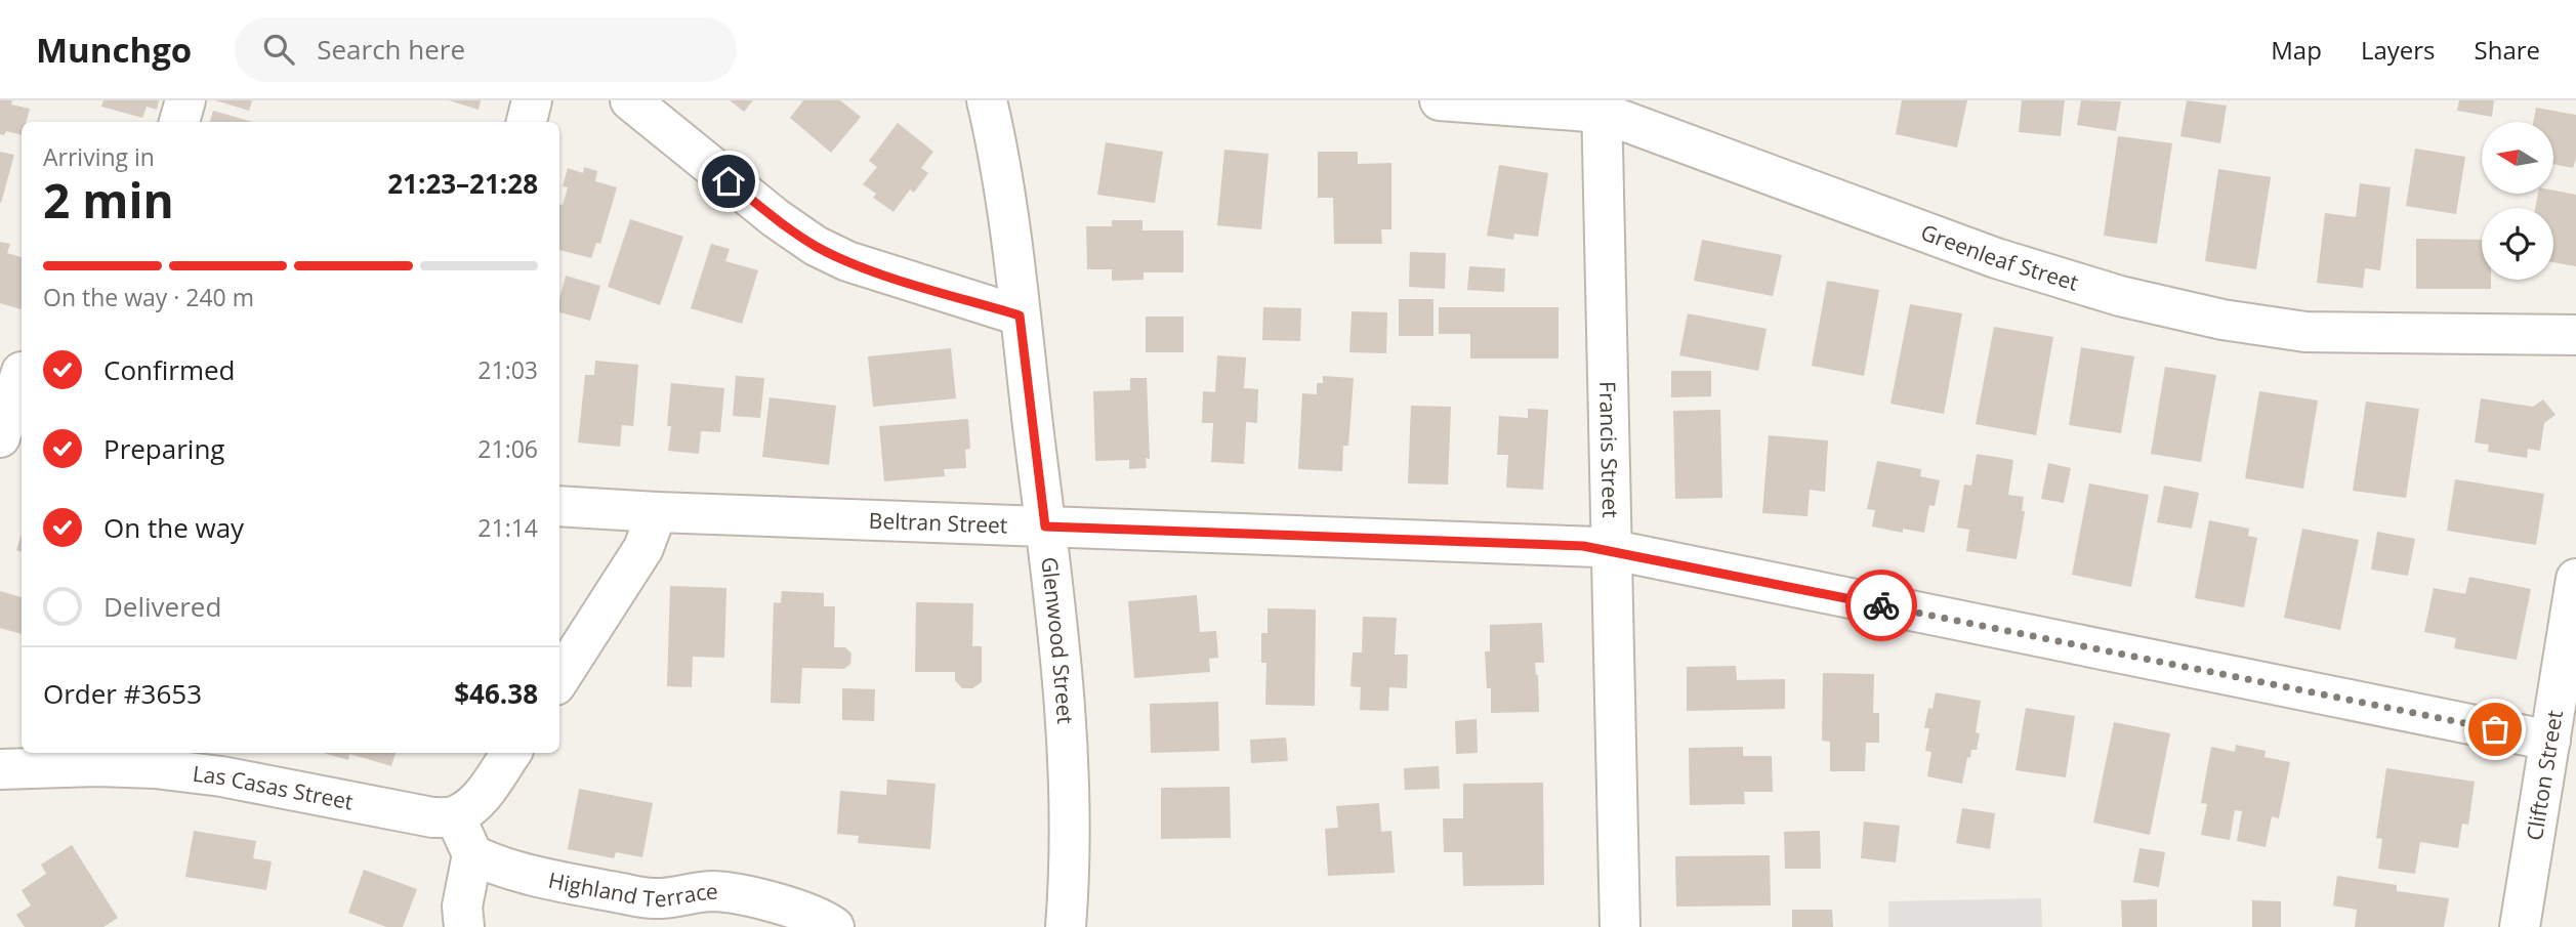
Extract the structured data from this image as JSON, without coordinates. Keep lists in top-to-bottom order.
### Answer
{
  "streets": {
    "street": [
      "Greenleaf Street",
      "Francis Street",
      "Beltran Street",
      "Glenwood Street",
      "Clifton Street",
      "Las Casas Street",
      "Highland Terrace"
    ]
  },
  "crossings": [
    ["Greenleaf Street", "Francis Street"],
    ["Francis Street", "Beltran Street"],
    ["Beltran Street", "Glenwood Street"],
    ["Beltran Street", "Clifton Street"]
  ],
  "north": "left",
  "page": {
    "header": "Munchgo",
    "search": "Search here",
    "nav": ["Map", "Layers", "Share"],
    "heading": ["2 min", "Arriving in", "21:23–21:28"],
    "panel": ["Order #3653", "$46.38"],
    "bar": "On the way · 240 m",
    "list": [
      ["Confirmed", "21:03"],
      ["Preparing", "21:06"],
      ["On the way", "21:14"],
      "Delivered"
    ]
  }
}
